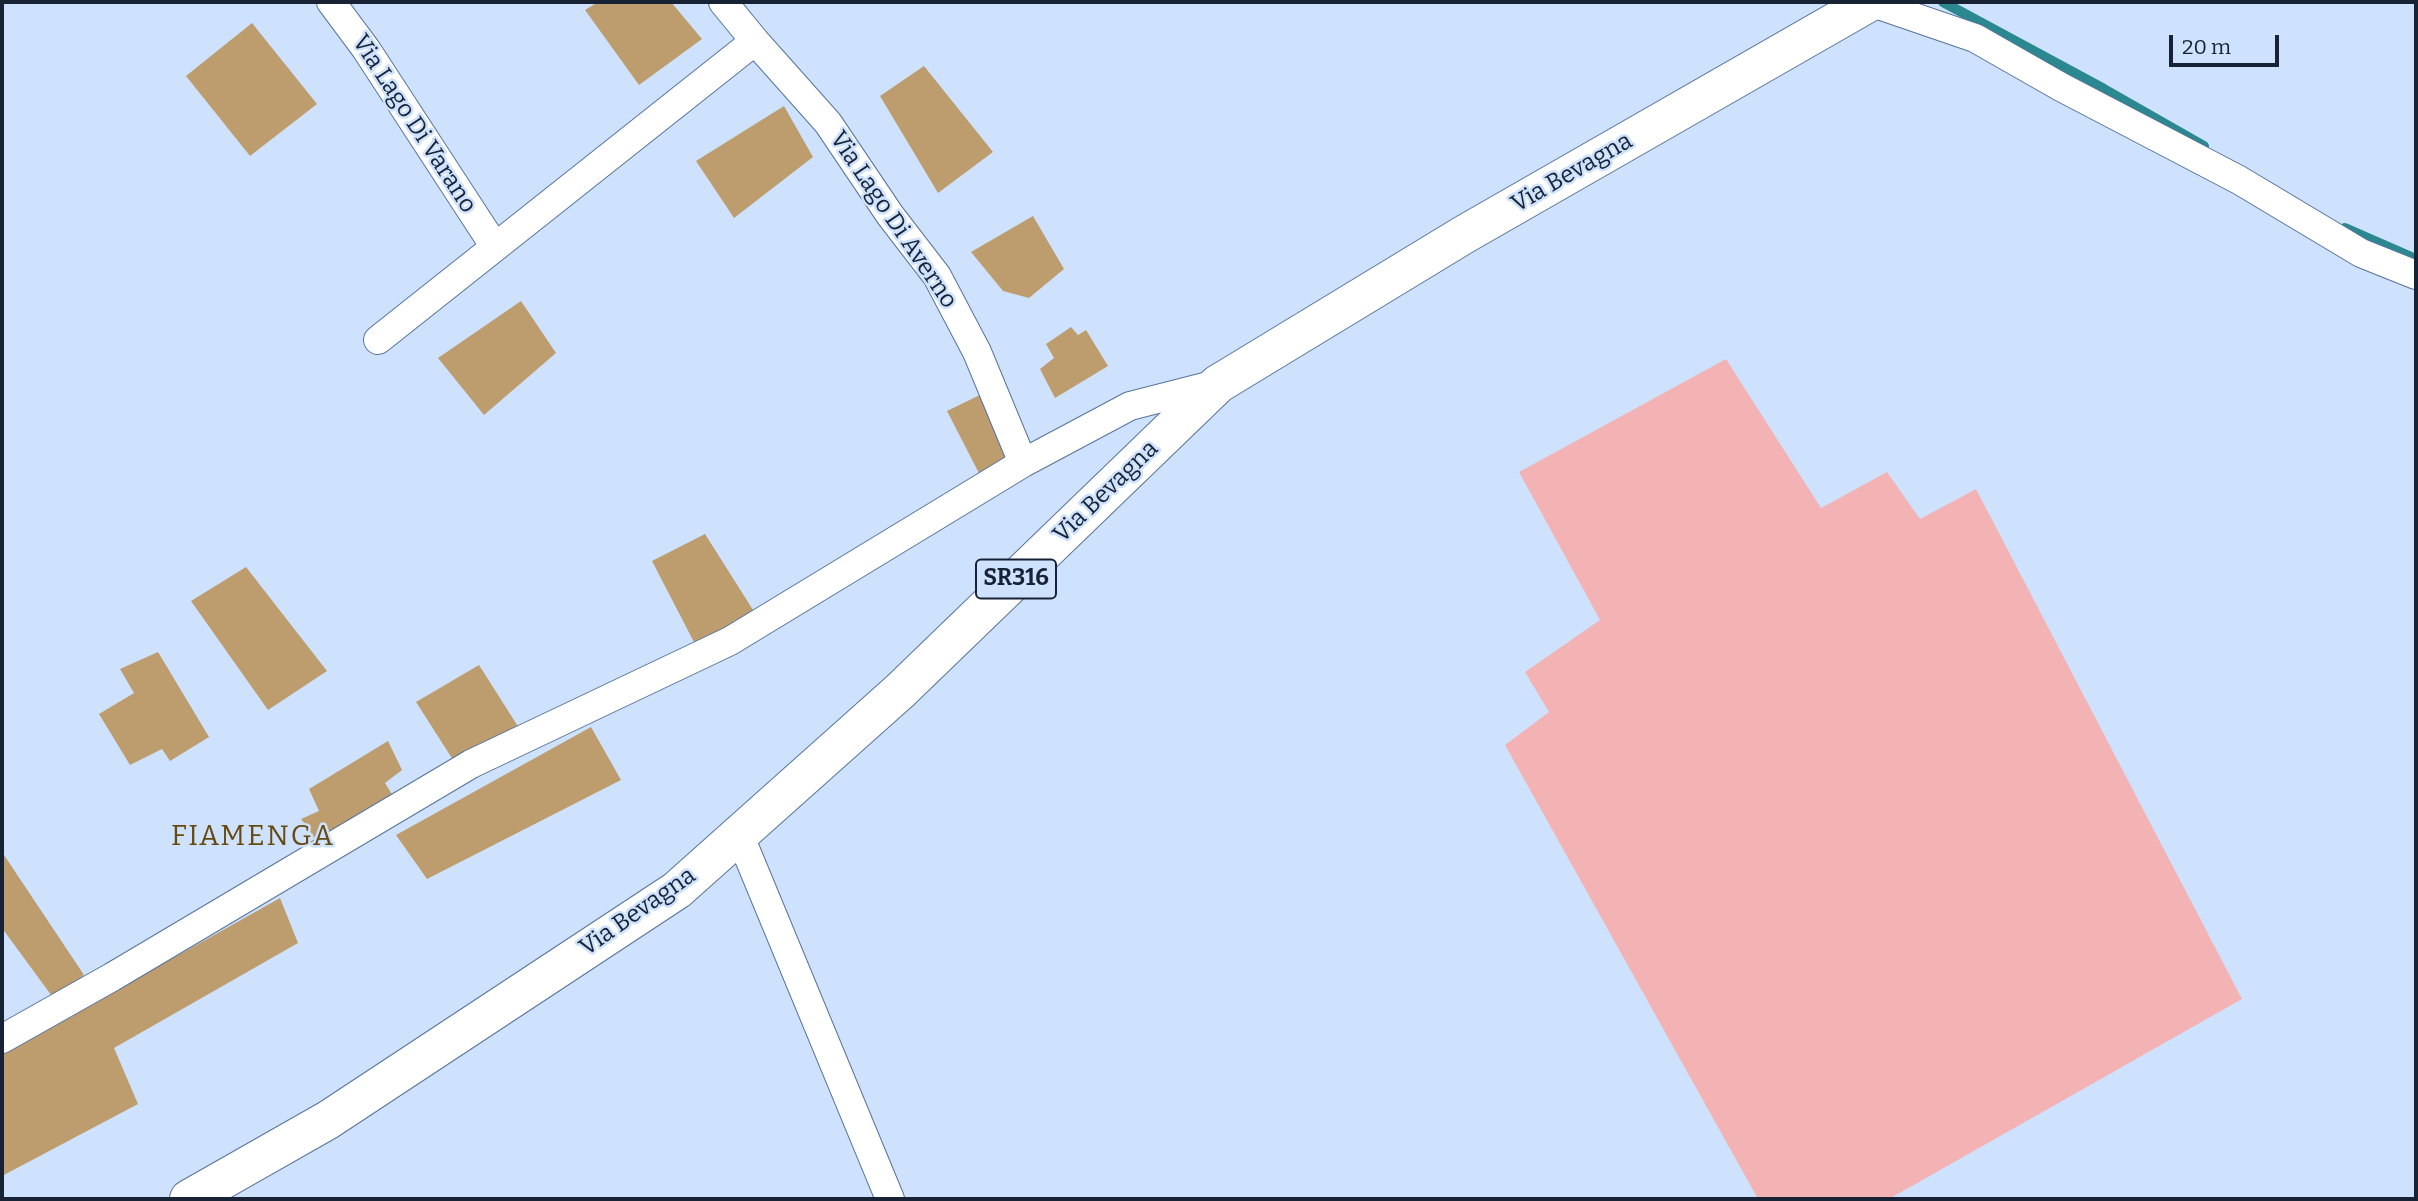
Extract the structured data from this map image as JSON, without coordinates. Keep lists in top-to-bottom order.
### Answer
{
  "streets": {
    "main road": ["Via Bevagna", "SR316"],
    "street": ["Via Lago Di Varano", "Via Lago Di Averno"]
  },
  "districts": ["FIAMENGA"],
  "scale_bar": "20 m"
}
